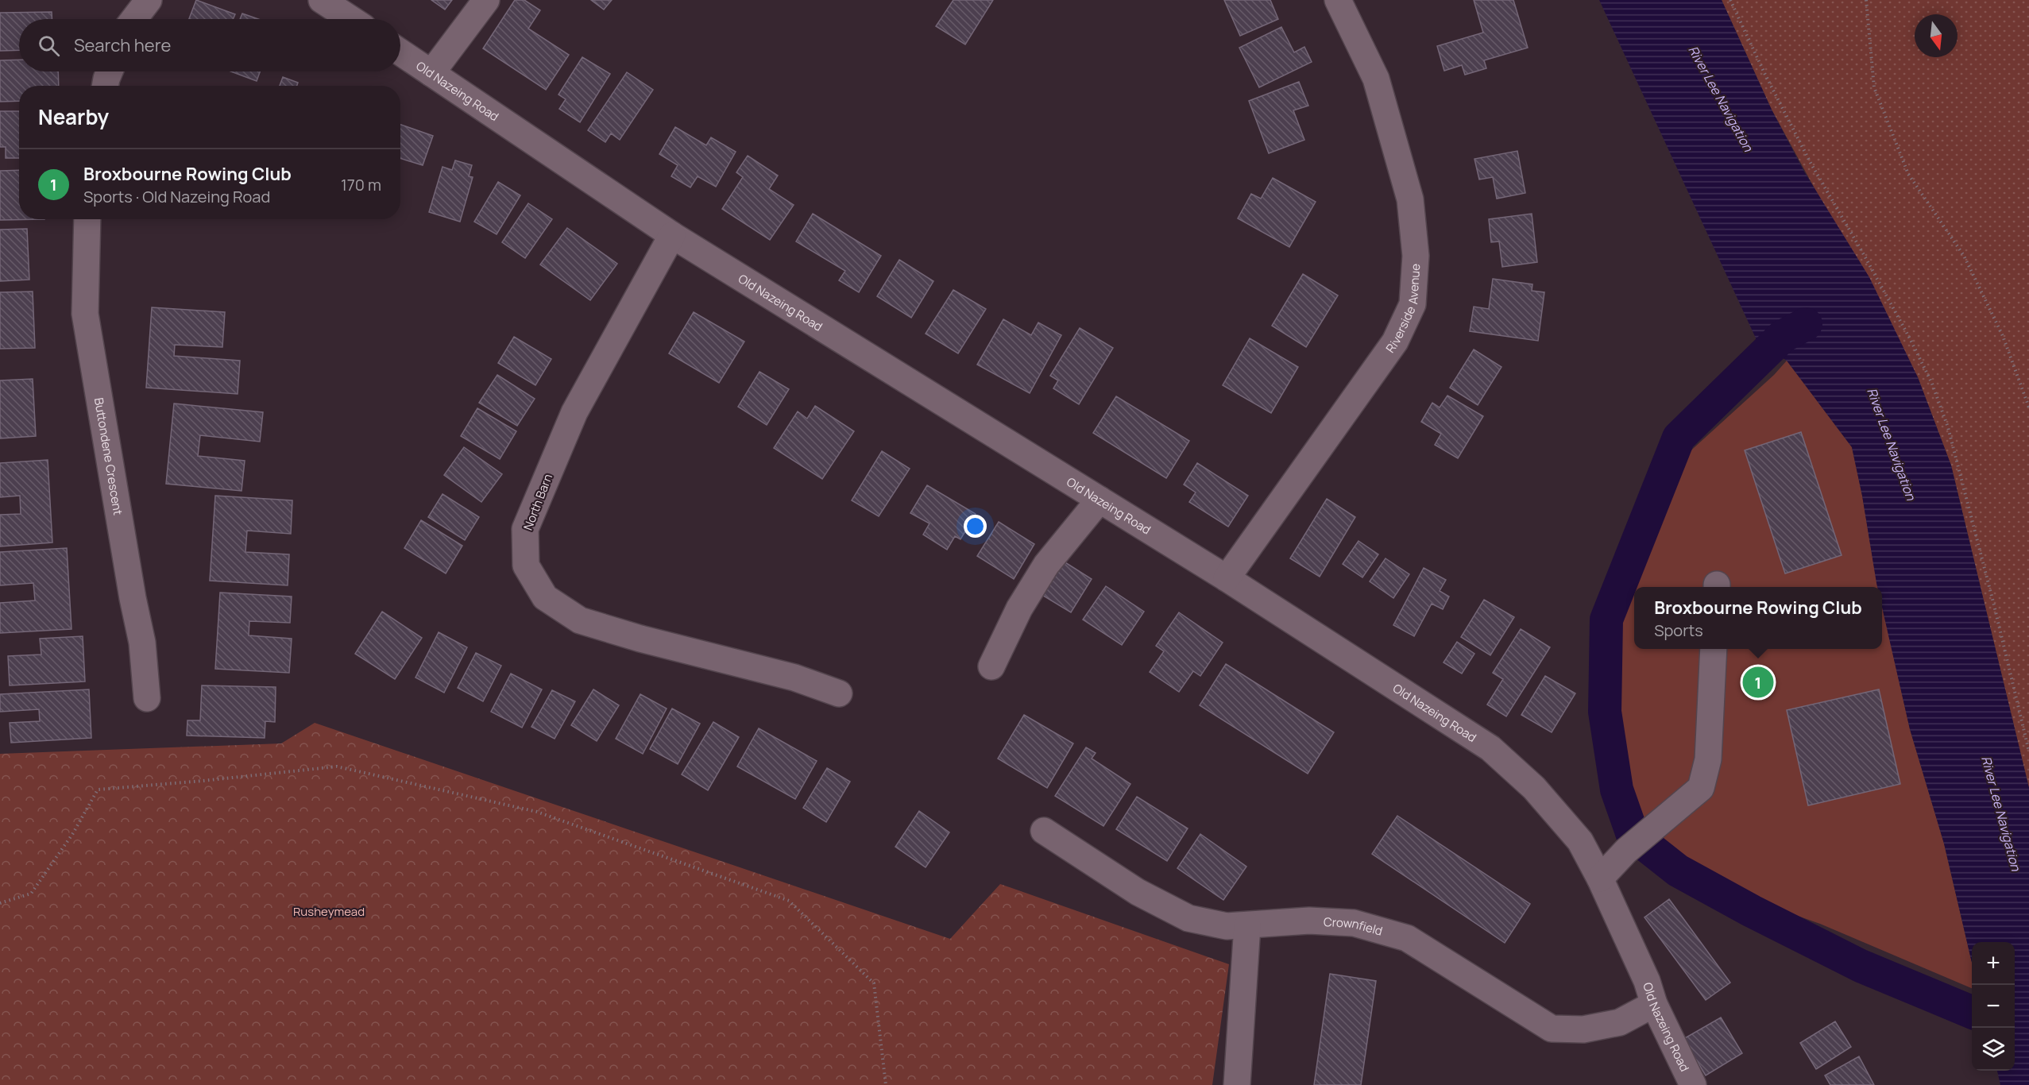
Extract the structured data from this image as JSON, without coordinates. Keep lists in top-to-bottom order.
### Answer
{
  "streets": {
    "street": [
      "Old Nazeing Road",
      "Riverside Avenue",
      "Buttondene Crescent",
      "North Barn",
      "Crownfield"
    ]
  },
  "crossings": [
    ["Old Nazeing Road", "Riverside Avenue"],
    ["Old Nazeing Road", "North Barn"],
    ["Old Nazeing Road", "Crownfield"]
  ],
  "water": ["River Lee Navigation"],
  "parks": ["Rusheymead"],
  "north": "bottom",
  "page": {
    "search": "Search here",
    "heading": "Nearby",
    "list": [
      {
        "mark": "1",
        "name": "Broxbourne Rowing Club",
        "note": "Sports · Old Nazeing Road",
        "value": "170 m"
      }
    ],
    "popup": ["Broxbourne Rowing Club", "Sports"],
    "pins": "1",
    "map_buttons": ["+", "−"]
  }
}
